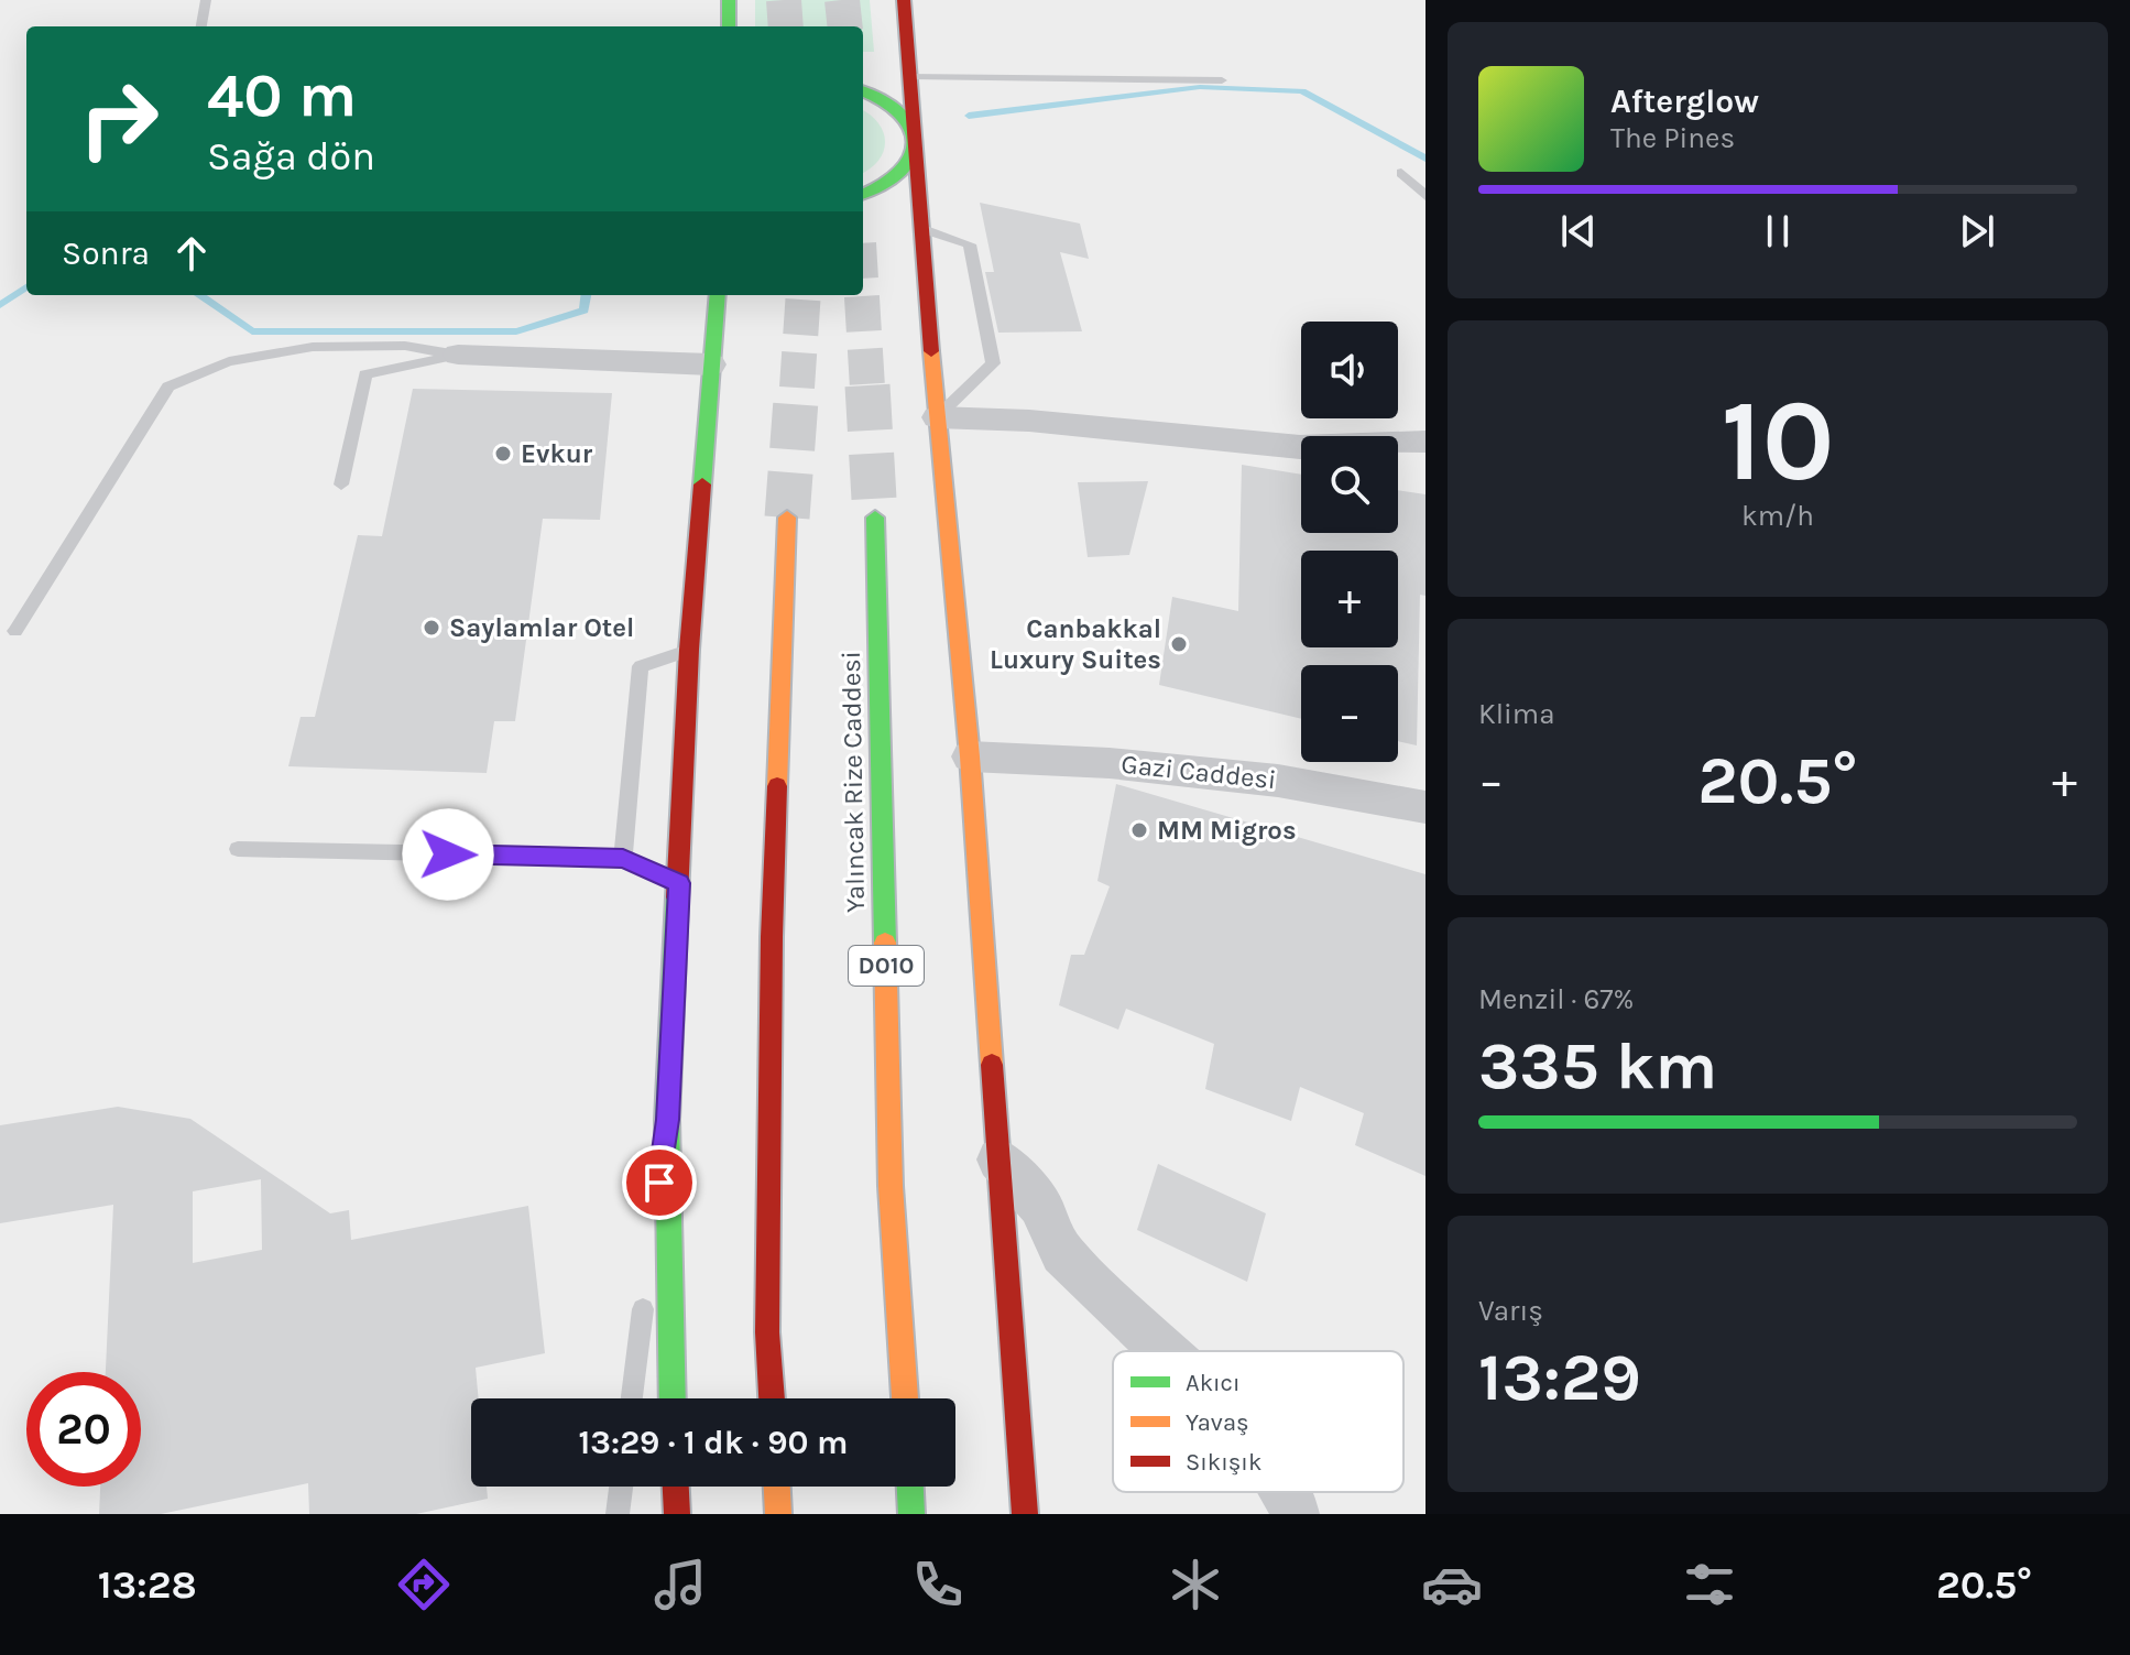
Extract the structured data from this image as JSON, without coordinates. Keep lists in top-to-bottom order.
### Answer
{
  "streets": {
    "highway": ["Yalıncak Rize Caddesi", "D010"],
    "street": ["Gazi Caddesi"]
  },
  "places": [
    "Evkur",
    "Saylamlar Otel",
    "Canbakkal Luxury Suites",
    "MM Migros"
  ],
  "legend": ["Akıcı", "Yavaş", "Sıkışık"],
  "page": {
    "turn": ["40 m", "Sağa dön"],
    "song": ["Afterglow", "The Pines"],
    "then": "Sonra",
    "tile": [
      ["10", "km/h"],
      "Klima",
      ["Menzil · 67%", "335 km"],
      ["Varış", "13:29"]
    ],
    "map_buttons": ["+", "−"],
    "heat": ["−", "20.5°", "+"],
    "limit": "20",
    "trip": "13:29 · 1 dk · 90 m",
    "tabs": ["13:28", "20.5°"]
  }
}
